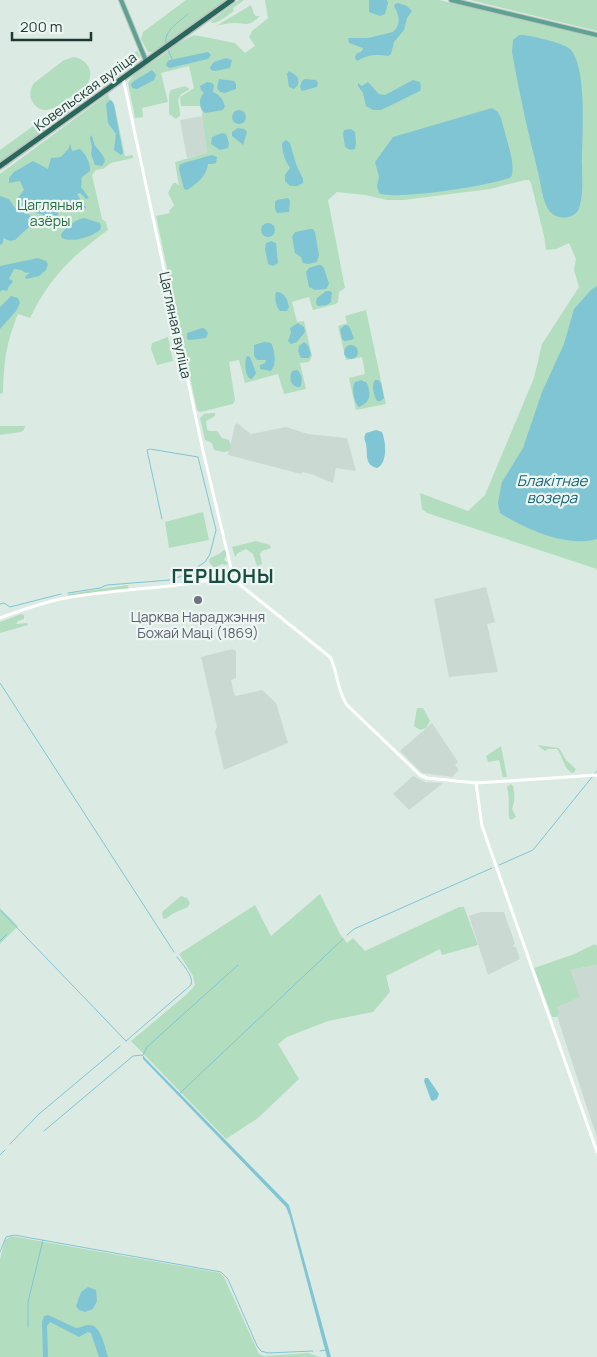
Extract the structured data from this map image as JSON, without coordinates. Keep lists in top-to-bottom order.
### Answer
{
  "streets": {
    "highway": ["Ковельская вуліца"],
    "street": ["Цагляная вуліца"]
  },
  "crossings": [
    ["Ковельская вуліца", "Цагляная вуліца"]
  ],
  "districts": ["ГЕРШОНЫ"],
  "water": ["Блакітнае возера"],
  "parks": ["Цагляныя азёры"],
  "places": ["Царква Нараджэння Божай Маці (1869)"],
  "scale_bar": "200 m"
}
